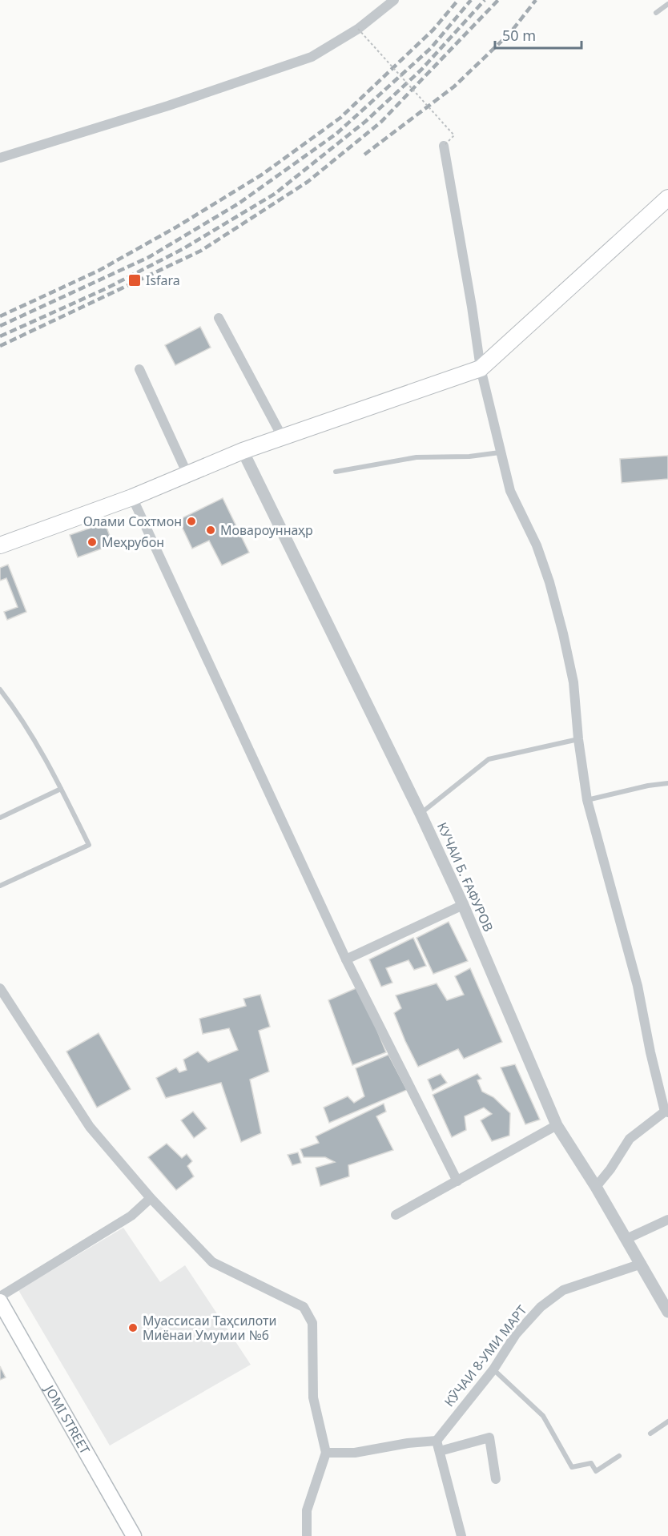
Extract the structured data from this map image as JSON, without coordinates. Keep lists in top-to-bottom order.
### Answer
{
  "streets": {
    "main road": ["JOMI STREET"],
    "street": ["КУЧАИ Б. ҒАФУРОВ", "КӮЧАИ 8-УМИ МАРТ"]
  },
  "crossings": [
    ["КУЧАИ Б. ҒАФУРОВ", "КӮЧАИ 8-УМИ МАРТ"]
  ],
  "places": {
    "transit": ["Isfara"],
    "other": [
      "Олами Сохтмон",
      "Мовароуннаҳр",
      "Меҳрубон",
      "Муассисаи Таҳсилоти Миёнаи Умумии №6"
    ]
  },
  "scale_bar": "50 m"
}
